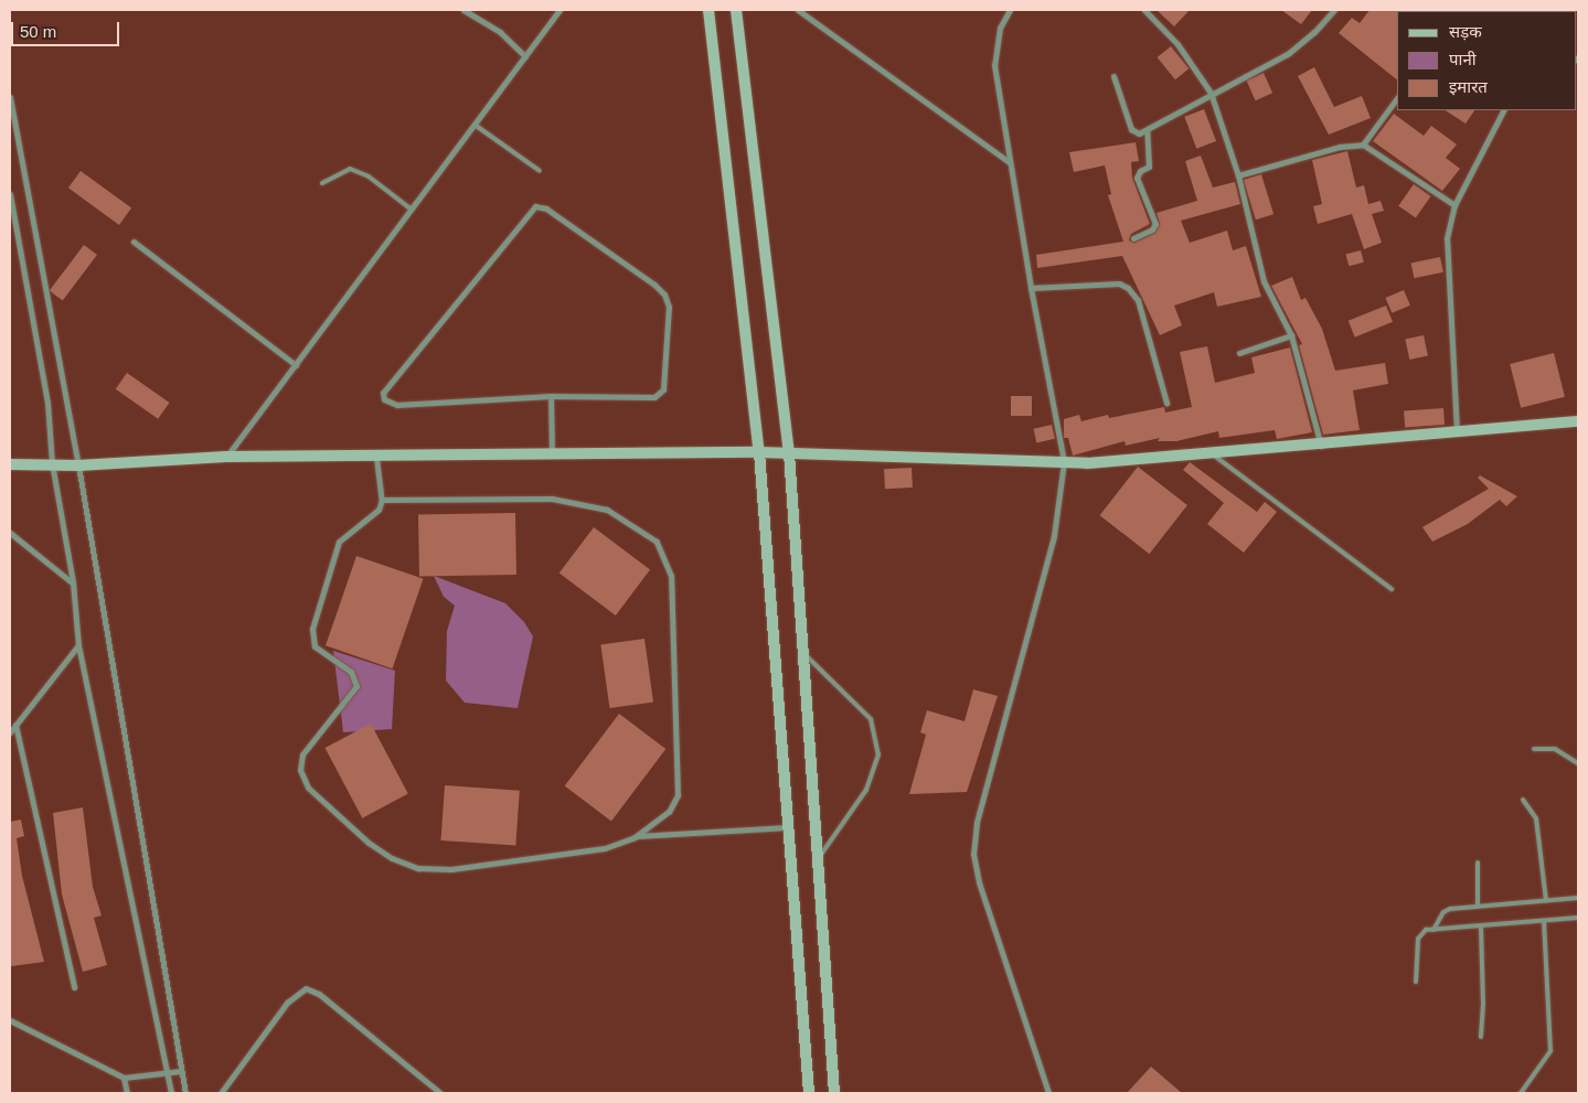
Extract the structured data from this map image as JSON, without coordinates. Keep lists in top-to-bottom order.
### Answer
{
  "legend": ["सड़क", "पानी", "इमारत"],
  "scale_bar": "50 m"
}
